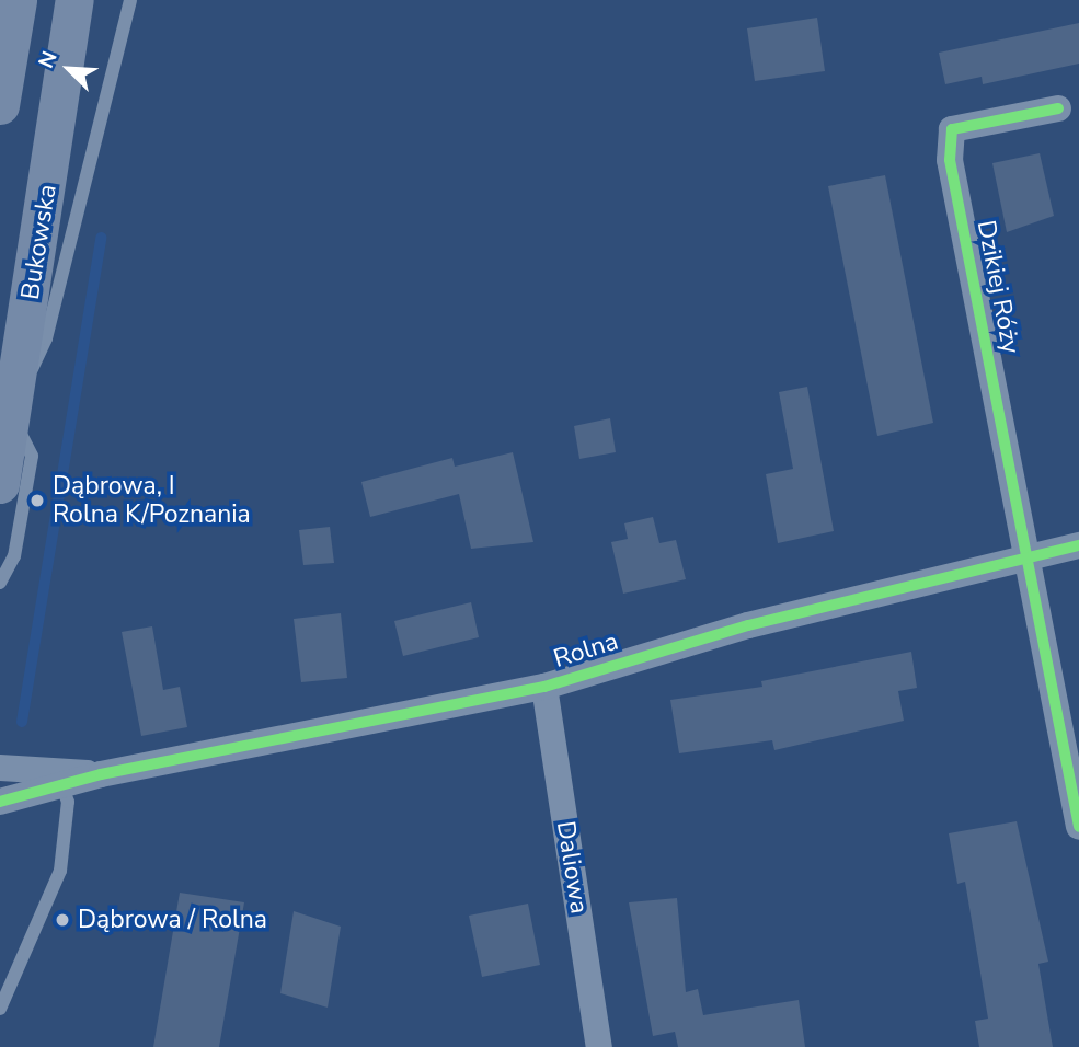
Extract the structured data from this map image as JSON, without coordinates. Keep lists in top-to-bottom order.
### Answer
{
  "streets": {
    "main road": ["Bukowska"],
    "street": ["Dzikiej Róży", "Rolna", "Daliowa"]
  },
  "crossings": [
    ["Dzikiej Róży", "Rolna"],
    ["Rolna", "Daliowa"]
  ],
  "places": ["Dąbrowa, I Rolna K/Poznania", "Dąbrowa / Rolna"],
  "north": "top left"
}
